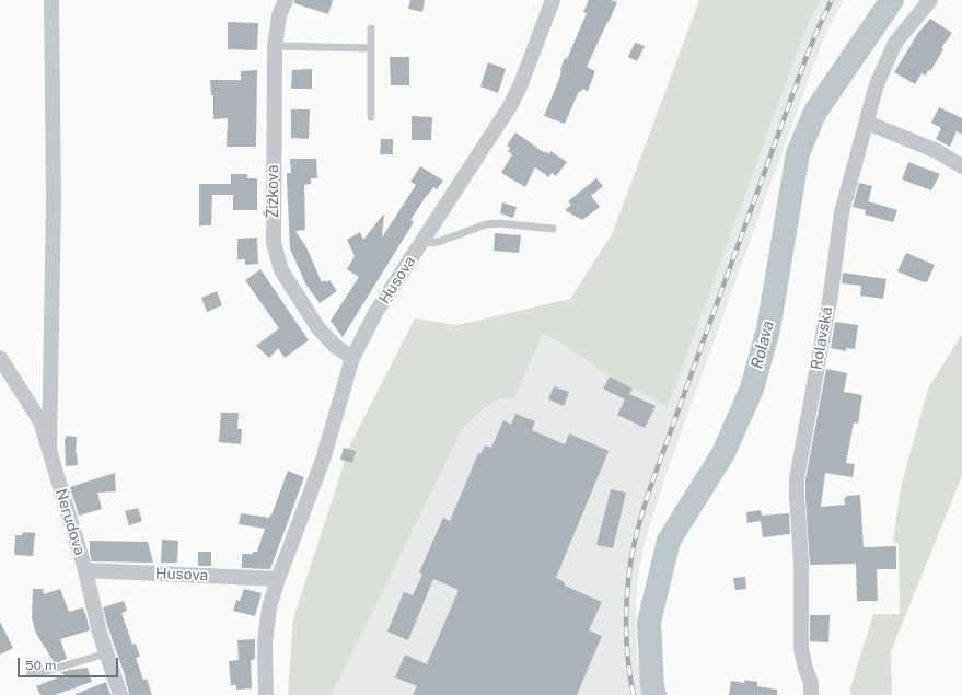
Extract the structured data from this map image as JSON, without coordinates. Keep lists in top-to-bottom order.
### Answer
{
  "streets": {
    "street": [
      "Žižkova",
      "Husova",
      "Rolavská",
      "Nerudova"
    ]
  },
  "crossings": [
    ["Žižkova", "Husova"],
    ["Husova", "Nerudova"]
  ],
  "water": ["Rolava"],
  "scale_bar": "50 m"
}
